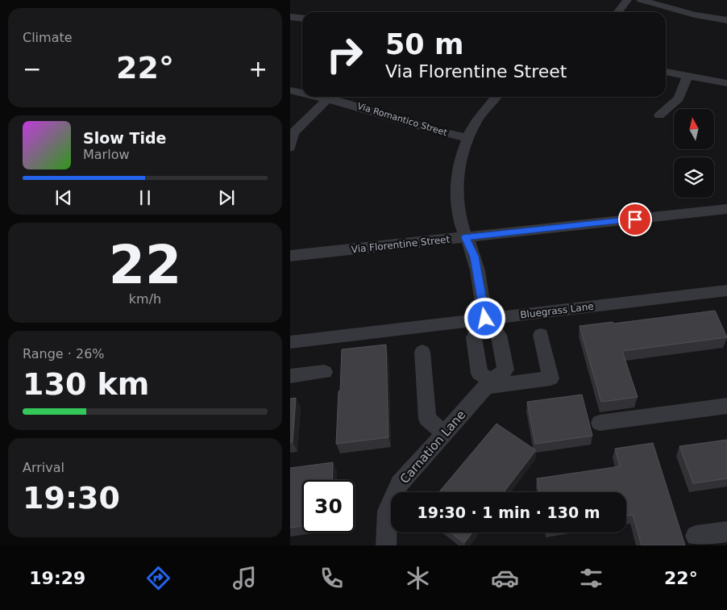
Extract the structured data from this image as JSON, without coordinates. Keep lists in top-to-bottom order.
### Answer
{
  "streets": {
    "street": [
      "Via Romantico Street",
      "Via Florentine Street",
      "Bluegrass Lane",
      "Carnation Lane"
    ]
  },
  "crossings": [
    ["Bluegrass Lane", "Carnation Lane"]
  ],
  "north": "top",
  "page": {
    "tile": [
      "Climate",
      ["22", "km/h"],
      ["Range · 26%", "130 km"],
      ["Arrival", "19:30"]
    ],
    "turn": ["50 m", "Via Florentine Street"],
    "heat": ["−", "22°", "+"],
    "song": ["Slow Tide", "Marlow"],
    "limit": "30",
    "trip": "19:30 · 1 min · 130 m",
    "tabs": ["19:29", "22°"]
  }
}
